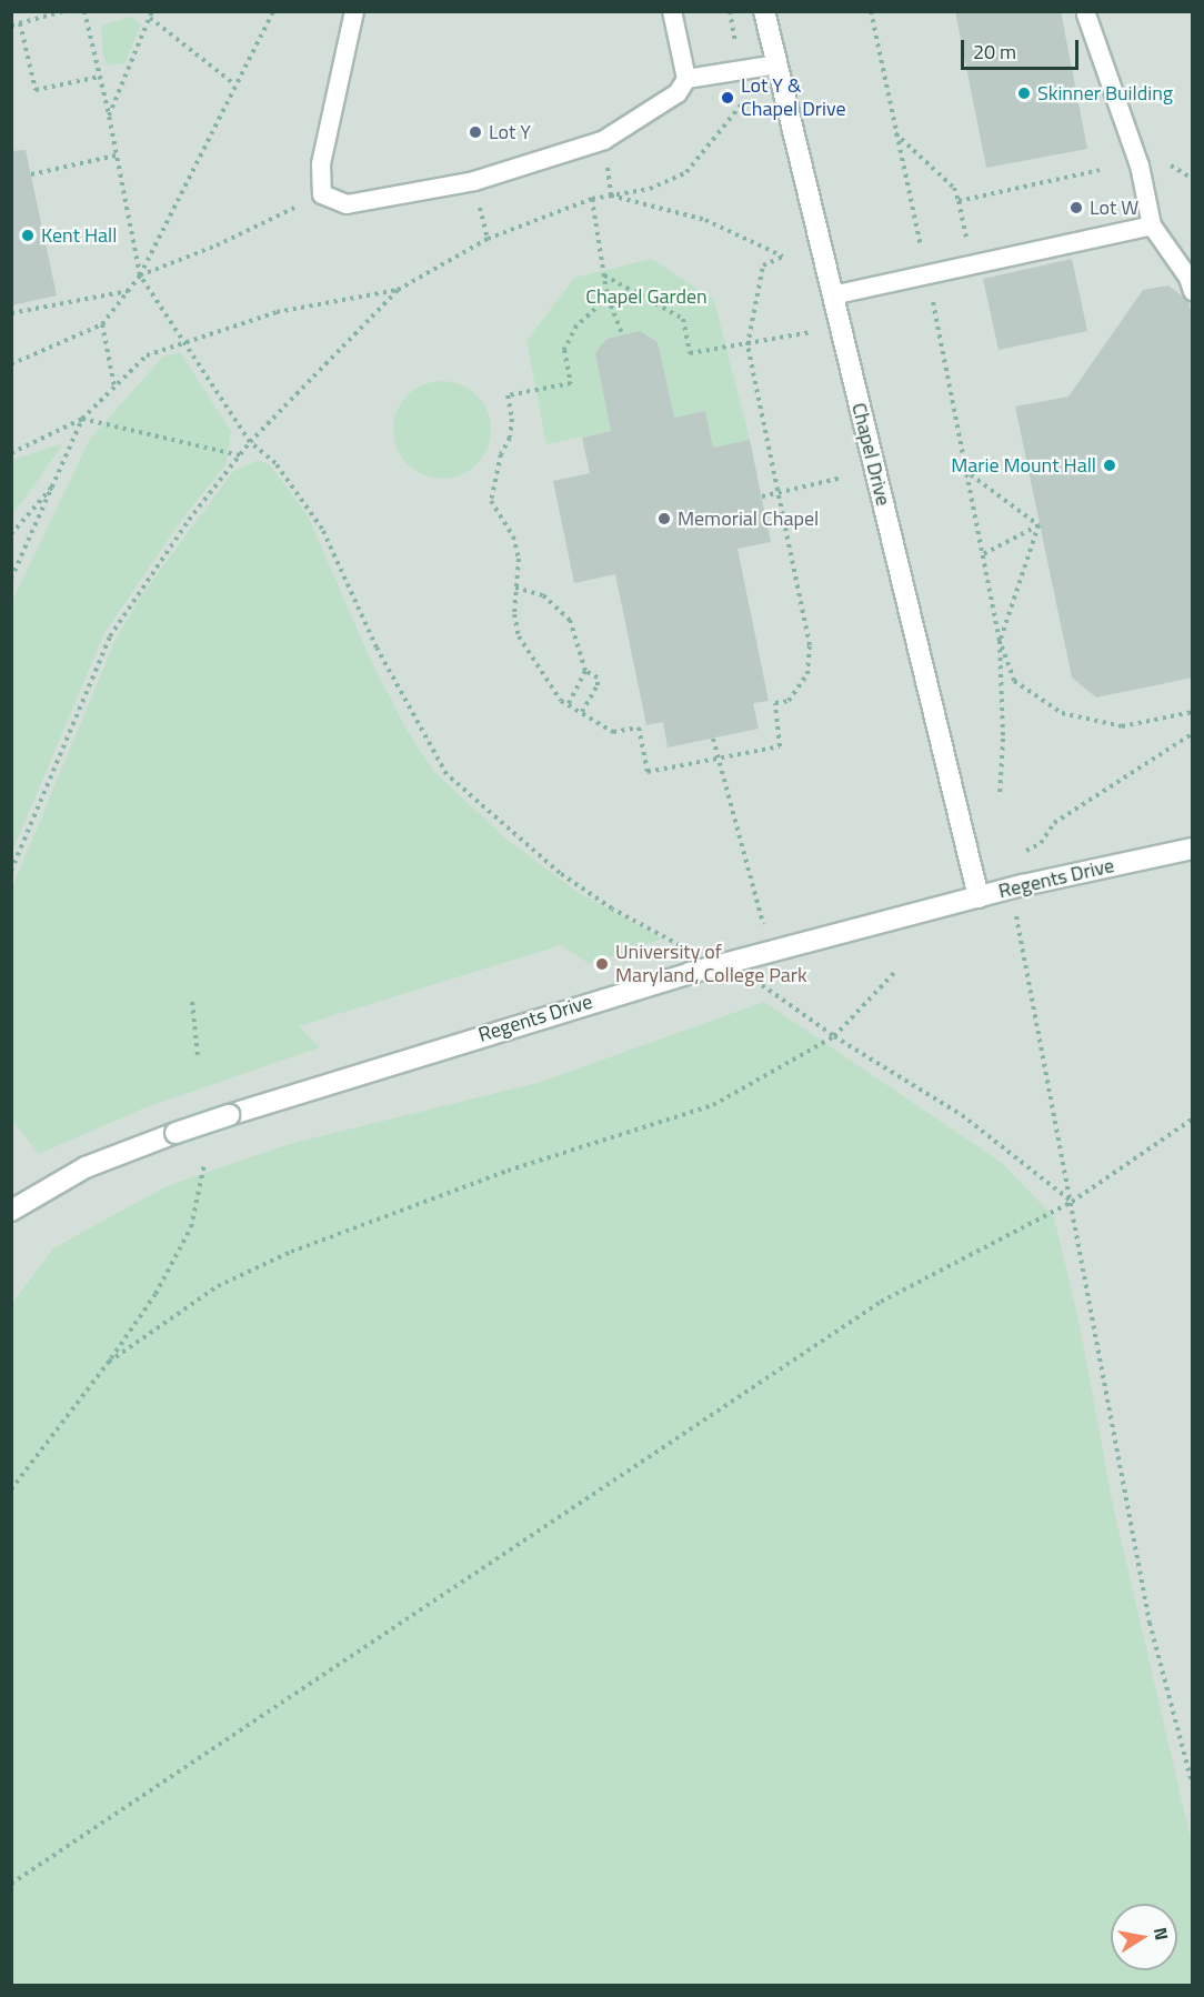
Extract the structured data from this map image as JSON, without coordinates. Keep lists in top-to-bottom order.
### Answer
{
  "streets": {
    "street": ["Chapel Drive", "Regents Drive"]
  },
  "crossings": [
    ["Chapel Drive", "Regents Drive"]
  ],
  "parks": ["Chapel Garden"],
  "places": [
    "Skinner Building",
    "Lot Y & Chapel Drive",
    "Lot Y",
    "Lot W",
    "Kent Hall",
    "Marie Mount Hall",
    "Memorial Chapel",
    "University of Maryland, College Park"
  ],
  "scale_bar": "20 m",
  "north": "right"
}
